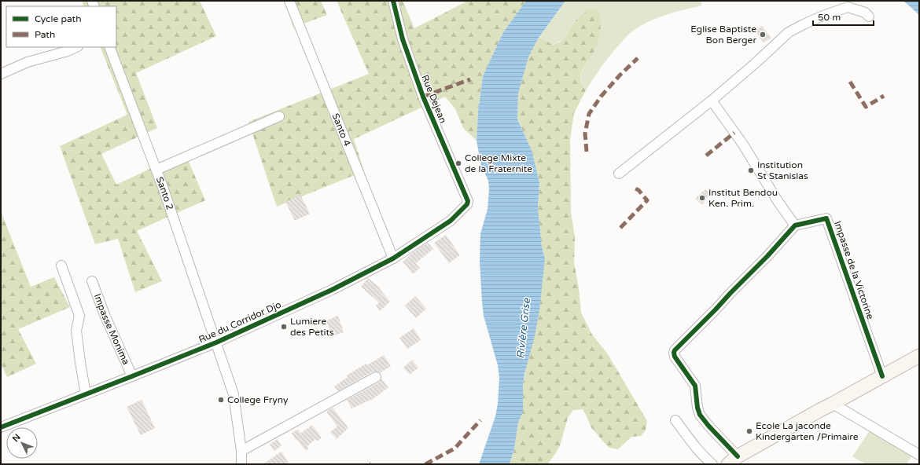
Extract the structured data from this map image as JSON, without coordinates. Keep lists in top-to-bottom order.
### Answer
{
  "streets": {
    "street": [
      "Rue Dejean",
      "Santo 4",
      "Santo 2",
      "Impasse de la Victorine",
      "Rue du Corridor Djo",
      "Impasse Monima"
    ]
  },
  "crossings": [
    ["Rue Dejean", "Rue du Corridor Djo"],
    ["Santo 4", "Rue du Corridor Djo"],
    ["Santo 2", "Rue du Corridor Djo"],
    ["Rue du Corridor Djo", "Impasse Monima"]
  ],
  "water": ["Rivière Grise"],
  "places": [
    "Eglise Baptiste Bon Berger",
    "College Mixte de la Fraternite",
    "Institution St Stanislas",
    "Institut Bendou Ken. Prim.",
    "Lumiere des Petits",
    "College Fryny",
    "Ecole La jaconde Kindergarten /Primaire"
  ],
  "legend": ["Cycle path", "Path"],
  "scale_bar": "50 m",
  "north": "top left"
}
